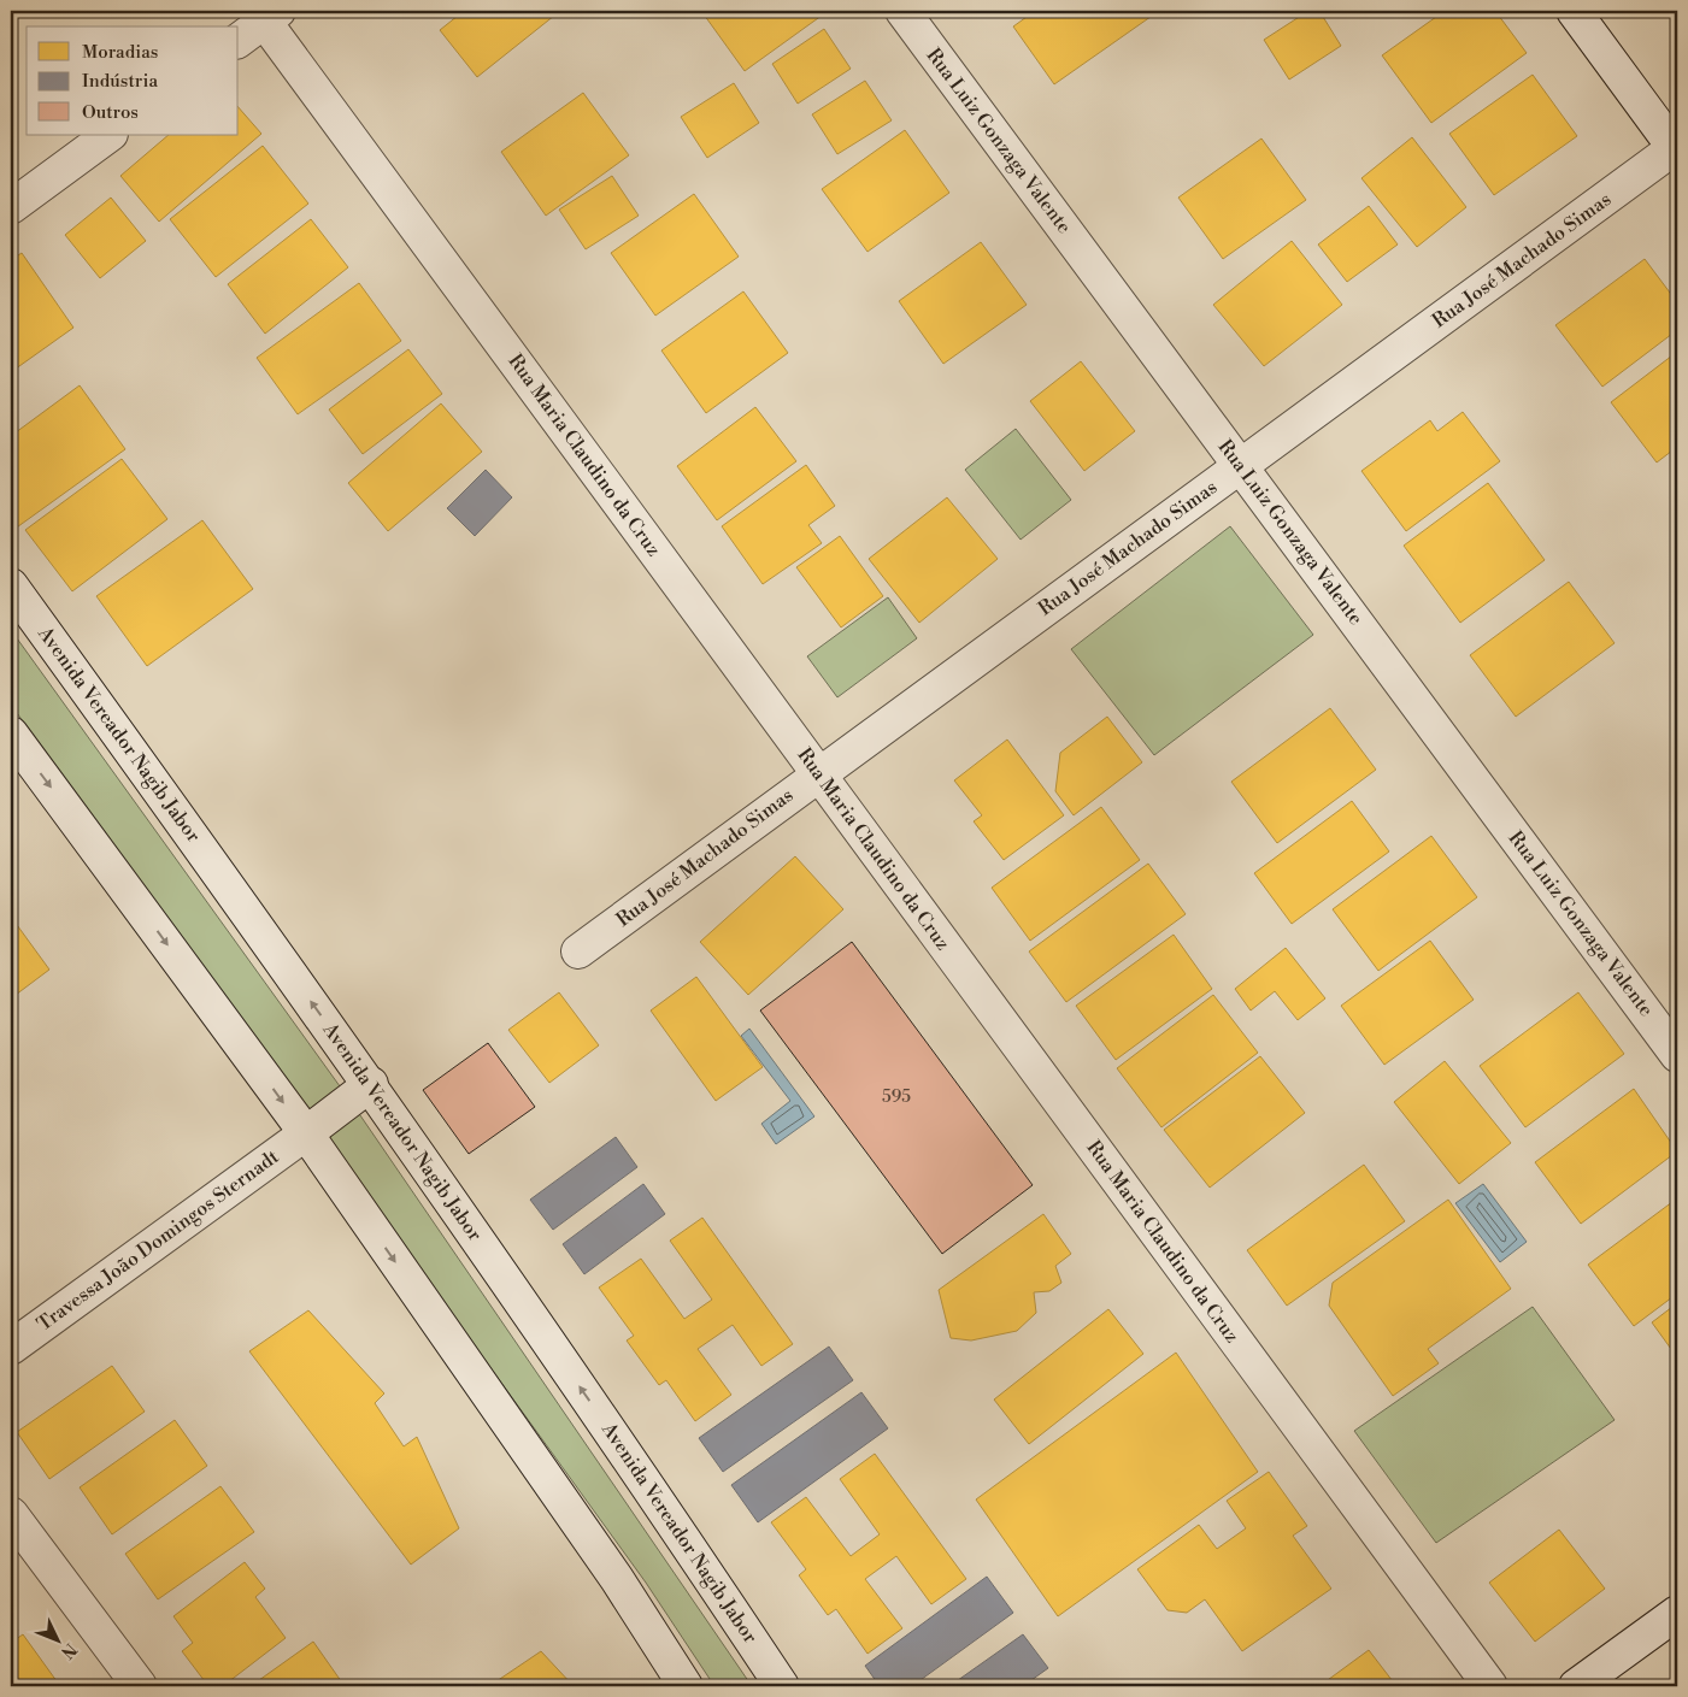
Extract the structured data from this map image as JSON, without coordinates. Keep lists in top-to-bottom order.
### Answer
{
  "streets": {
    "street": [
      "Rua Luiz Gonzaga Valente",
      "Rua José Machado Simas",
      "Rua Maria Claudino da Cruz",
      "Avenida Vereador Nagib Jabor",
      "Travessa João Domingos Sternadt"
    ]
  },
  "crossings": [
    ["Rua Luiz Gonzaga Valente", "Rua José Machado Simas"],
    ["Rua José Machado Simas", "Rua Maria Claudino da Cruz"],
    ["Avenida Vereador Nagib Jabor", "Travessa João Domingos Sternadt"]
  ],
  "house_numbers": ["595"],
  "legend": ["Moradias", "Indústria", "Outros"],
  "north": "bottom right"
}
